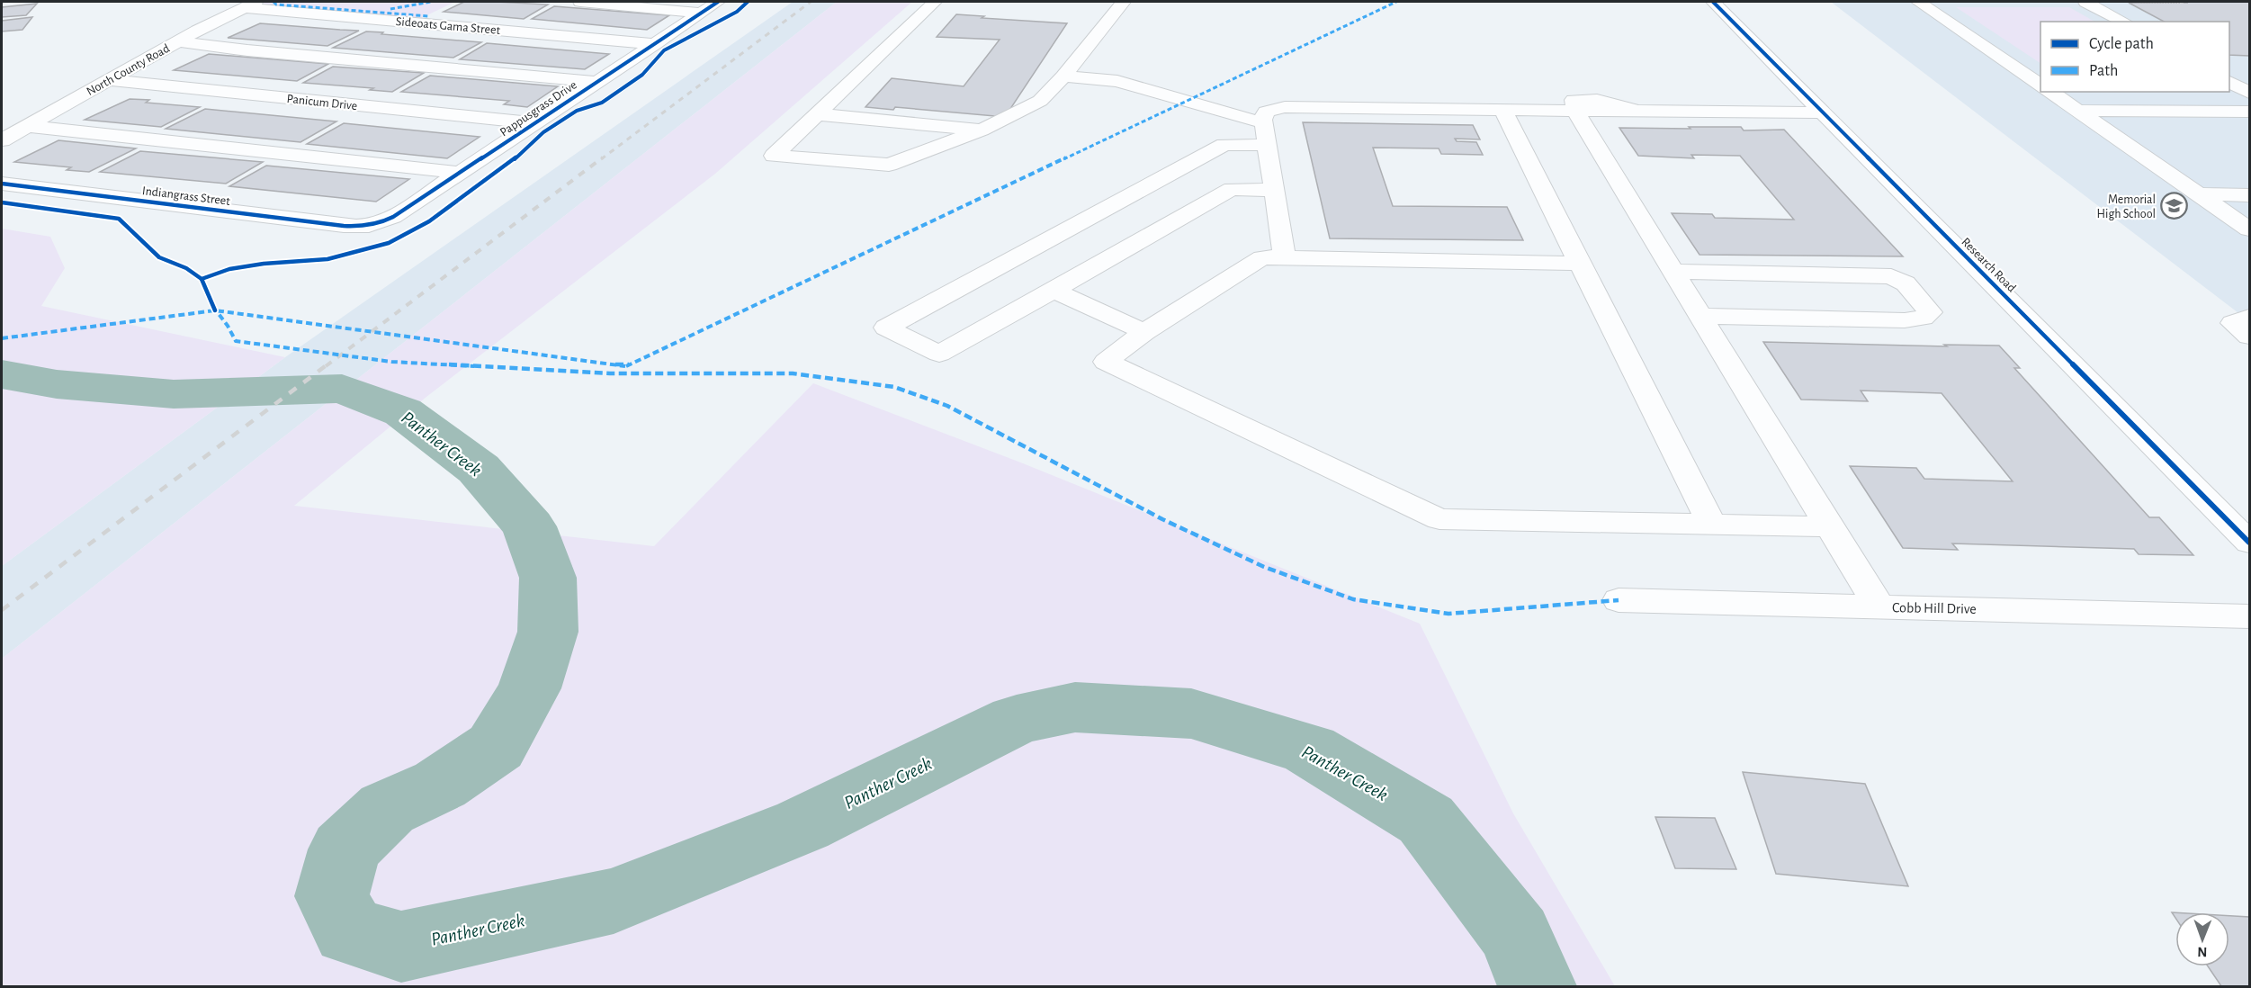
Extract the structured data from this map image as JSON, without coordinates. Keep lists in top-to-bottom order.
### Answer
{
  "streets": {
    "street": [
      "Sideoats Gama Street",
      "North County Road",
      "Panicum Drive",
      "Pappusgrass Drive",
      "Indiangrass Street",
      "Research Road",
      "Cobb Hill Drive"
    ]
  },
  "crossings": [
    ["Sideoats Gama Street", "North County Road"],
    ["Sideoats Gama Street", "Pappusgrass Drive"],
    ["North County Road", "Panicum Drive"],
    ["Panicum Drive", "Pappusgrass Drive"],
    ["Pappusgrass Drive", "Indiangrass Street"]
  ],
  "water": ["Panther Creek"],
  "places": {
    "school or university": ["Memorial High School"]
  },
  "legend": ["Cycle path", "Path"],
  "north": "bottom"
}
